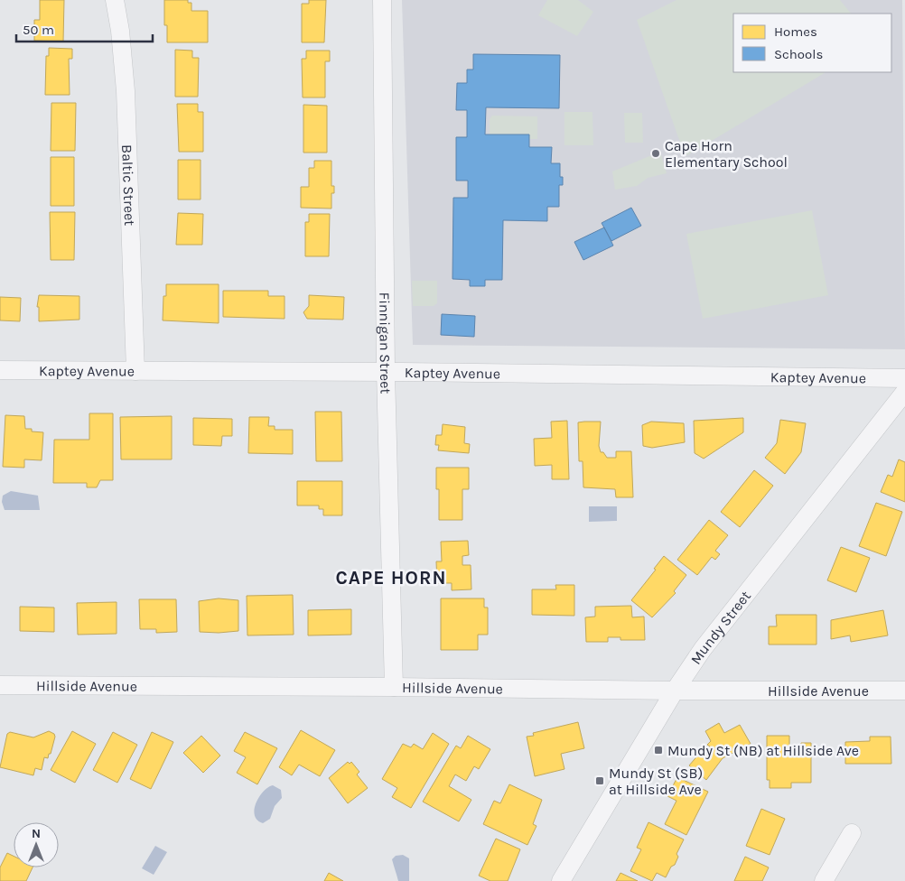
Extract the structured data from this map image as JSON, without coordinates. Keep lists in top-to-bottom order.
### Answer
{
  "streets": {
    "street": [
      "Baltic Street",
      "Finnigan Street",
      "Kaptey Avenue",
      "Mundy Street",
      "Hillside Avenue"
    ]
  },
  "crossings": [
    ["Baltic Street", "Kaptey Avenue"],
    ["Finnigan Street", "Kaptey Avenue"],
    ["Finnigan Street", "Hillside Avenue"],
    ["Mundy Street", "Hillside Avenue"]
  ],
  "districts": ["CAPE HORN"],
  "places": {
    "other": ["Cape Horn Elementary School"],
    "transit": ["Mundy St (NB) at Hillside Ave", "Mundy St (SB) at Hillside Ave"]
  },
  "legend": ["Homes", "Schools"],
  "scale_bar": "50 m",
  "north": "top"
}
